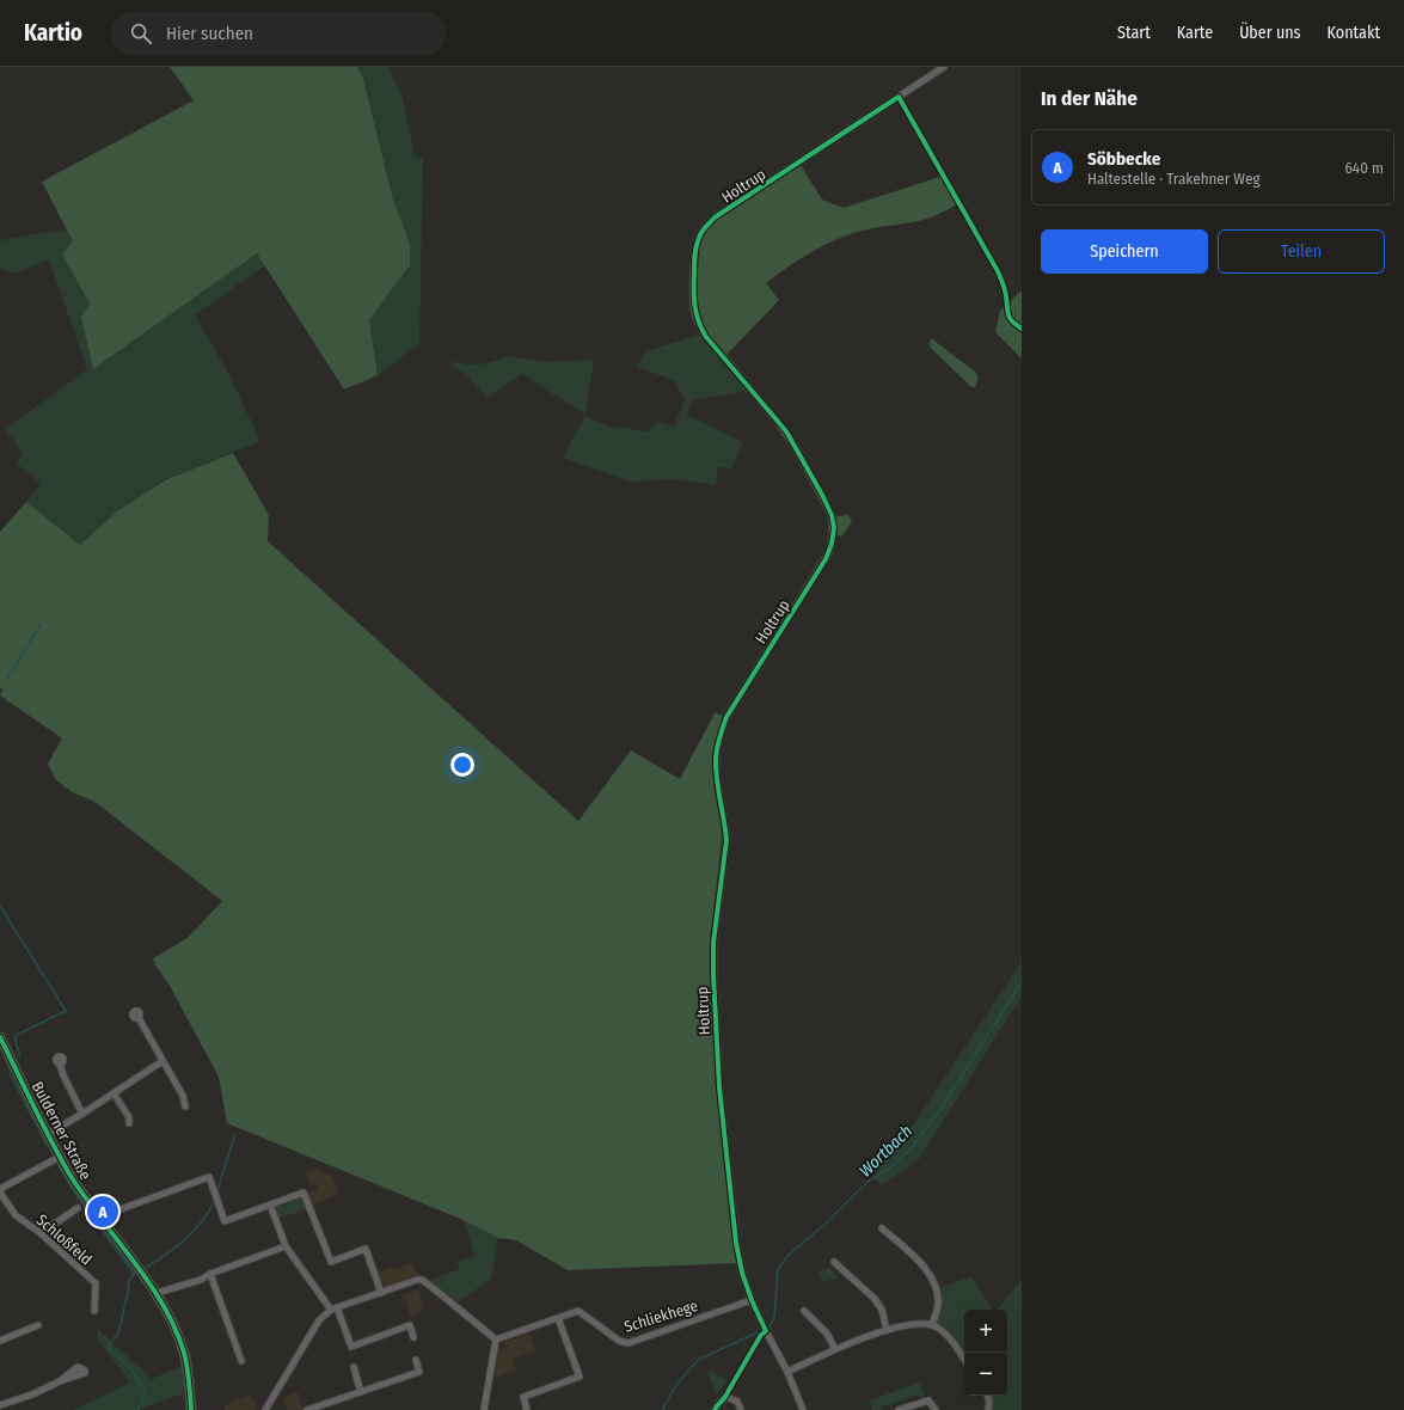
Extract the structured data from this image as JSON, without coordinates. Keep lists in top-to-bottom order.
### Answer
{
  "streets": {
    "street": [
      "Holtrup",
      "Bulderner Straße",
      "Schloßfeld",
      "Schliekhege"
    ]
  },
  "crossings": [
    ["Holtrup", "Schliekhege"],
    ["Bulderner Straße", "Schloßfeld"]
  ],
  "water": ["Wortbach"],
  "page": {
    "header": "Kartio",
    "search": "Hier suchen",
    "nav": [
      "Start",
      "Karte",
      "Über uns",
      "Kontakt"
    ],
    "heading": "In der Nähe",
    "list": [
      {
        "mark": "A",
        "name": "Söbbecke",
        "note": "Haltestelle · Trakehner Weg",
        "value": "640 m"
      }
    ],
    "buttons": ["Speichern", "Teilen"],
    "pins": "A",
    "map_buttons": ["+", "−"]
  }
}
